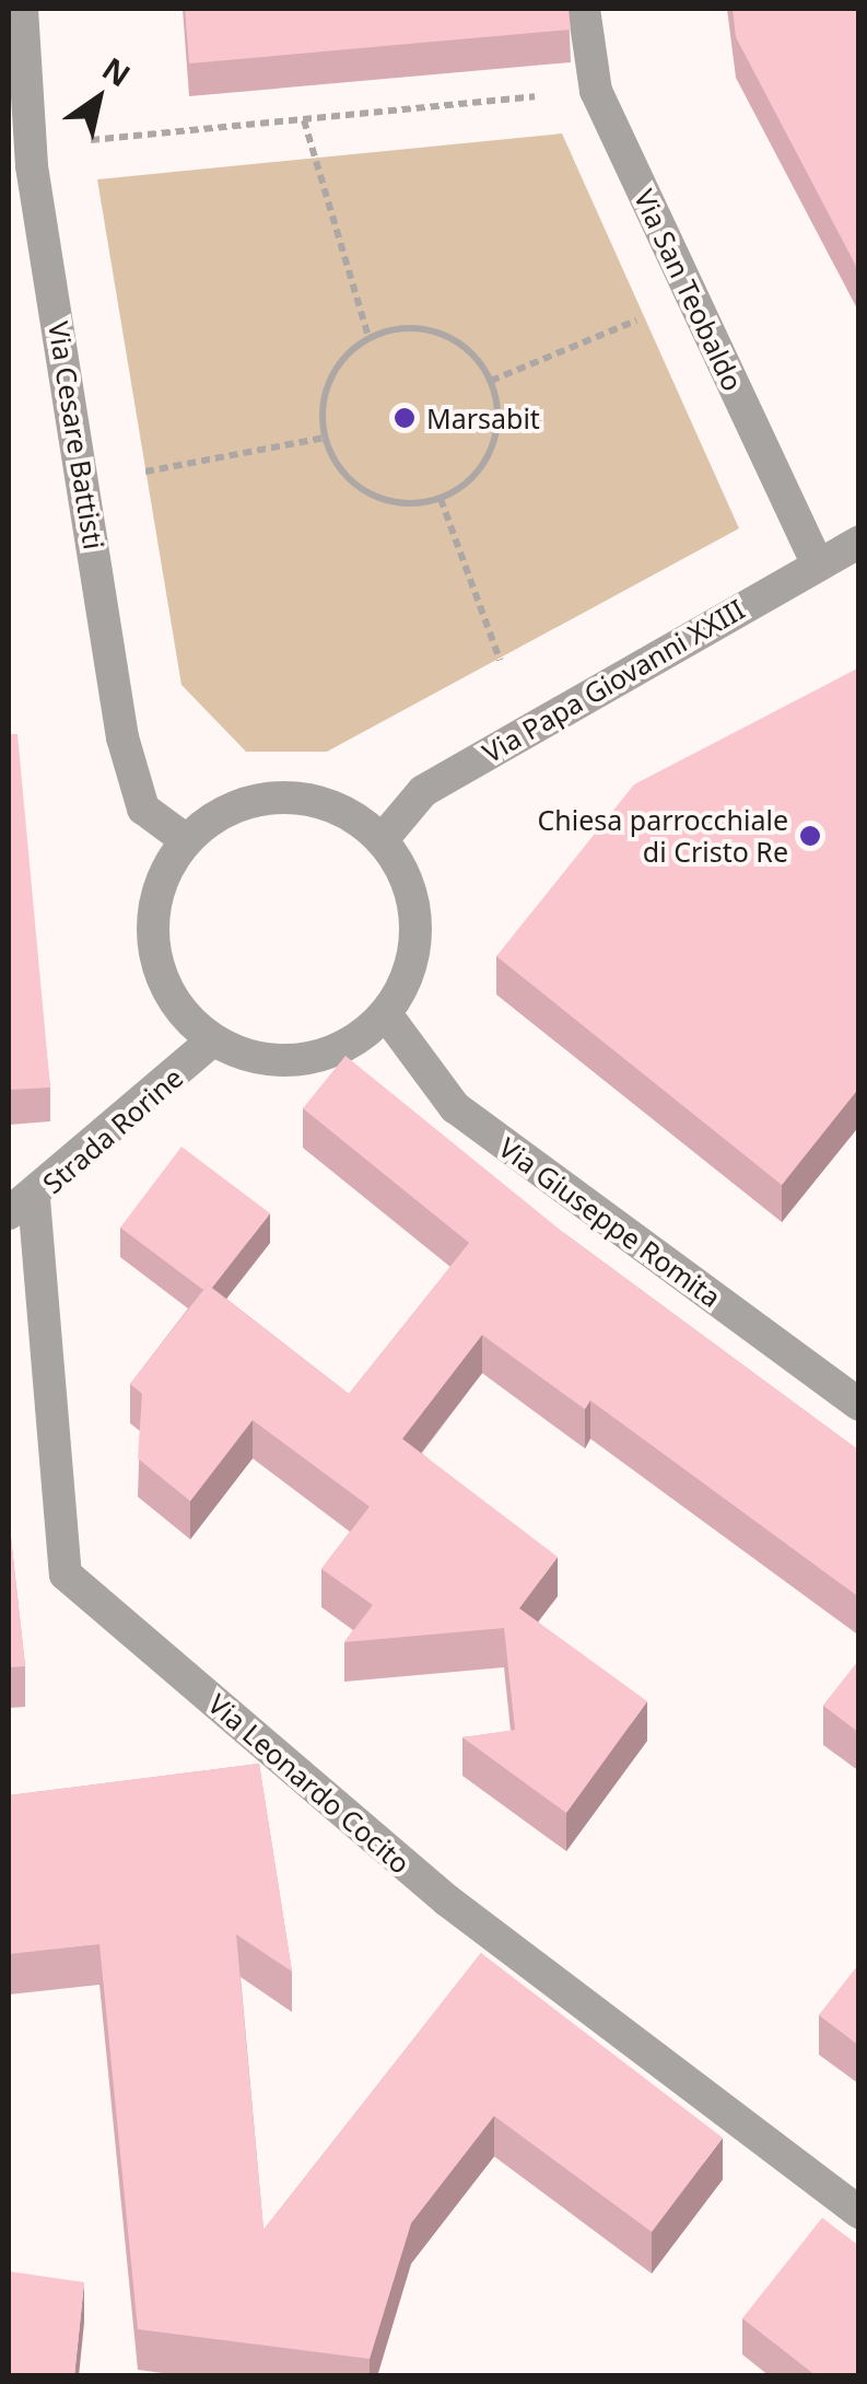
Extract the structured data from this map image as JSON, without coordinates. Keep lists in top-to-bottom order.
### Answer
{
  "streets": {
    "street": [
      "Via San Teobaldo",
      "Via Cesare Battisti",
      "Via Papa Giovanni XXIII",
      "Strada Rorine",
      "Via Giuseppe Romita",
      "Via Leonardo Cocito"
    ]
  },
  "crossings": [
    ["Via San Teobaldo", "Via Papa Giovanni XXIII"],
    ["Via Cesare Battisti", "Via Papa Giovanni XXIII"],
    ["Via Cesare Battisti", "Strada Rorine"],
    ["Via Cesare Battisti", "Via Giuseppe Romita"],
    ["Via Papa Giovanni XXIII", "Strada Rorine"],
    ["Via Papa Giovanni XXIII", "Via Giuseppe Romita"],
    ["Strada Rorine", "Via Giuseppe Romita"],
    ["Strada Rorine", "Via Leonardo Cocito"]
  ],
  "places": ["Marsabit", "Chiesa parrocchiale di Cristo Re"],
  "north": "top right"
}
